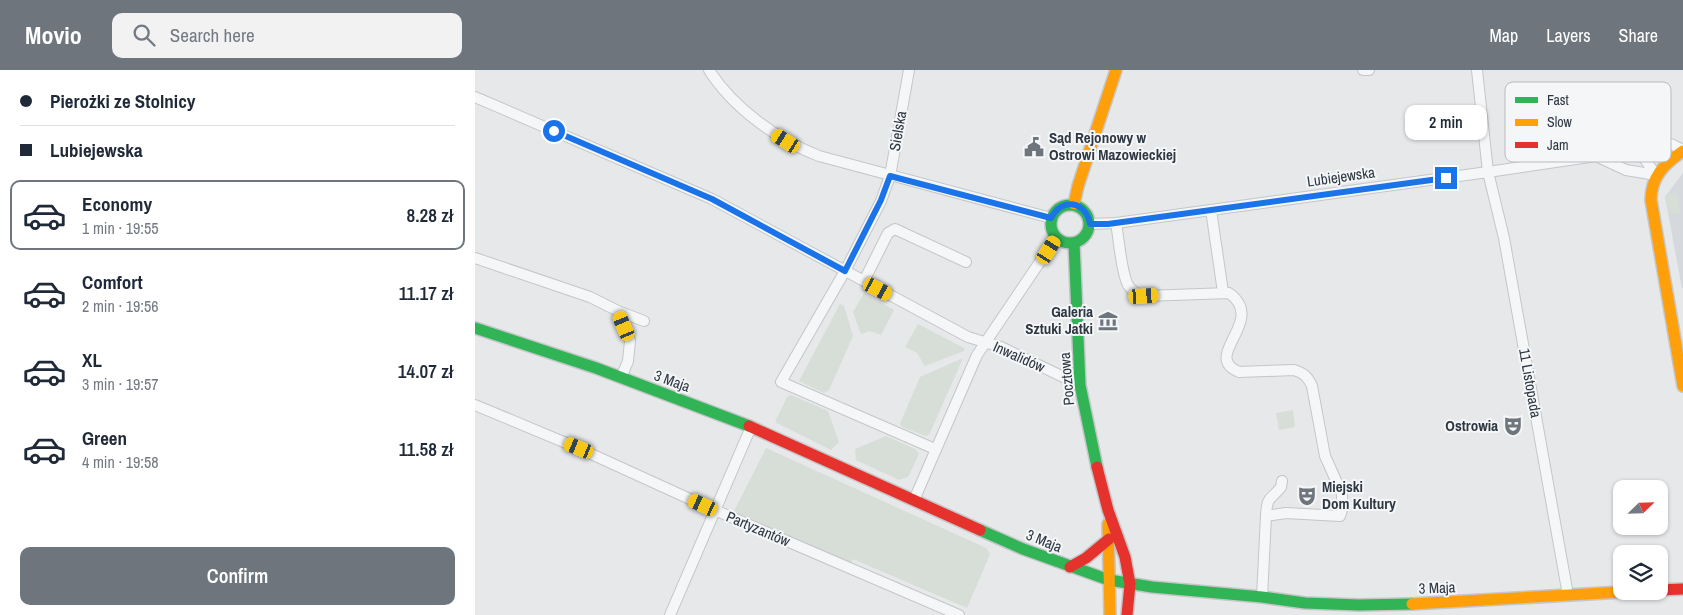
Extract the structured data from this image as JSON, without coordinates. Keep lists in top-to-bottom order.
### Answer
{
  "streets": {
    "street": [
      "Sielska",
      "Lubiejewska",
      "Inwalidów",
      "Pocztowa",
      "3 Maja",
      "11 Listopada",
      "Partyzantów"
    ]
  },
  "crossings": [
    ["Sielska", "Inwalidów"],
    ["Lubiejewska", "Pocztowa"],
    ["Lubiejewska", "11 Listopada"],
    ["Inwalidów", "Pocztowa"],
    ["Pocztowa", "3 Maja"],
    ["3 Maja", "11 Listopada"]
  ],
  "places": {
    "public building": ["Sąd Rejonowy w Ostrowi Mazowieckiej"],
    "museum": ["Galeria Sztuki Jatki"],
    "theatre": ["Ostrowia", "Miejski Dom Kultury"]
  },
  "legend": ["Fast", "Slow", "Jam"],
  "north": "top right",
  "page": {
    "header": "Movio",
    "search": "Search here",
    "nav": ["Map", "Layers", "Share"],
    "banner": ["Pierożki ze Stolnicy", "Lubiejewska"],
    "bubble": "2 min",
    "list": [
      {
        "name": "Economy",
        "note": "1 min · 19:55",
        "value": "8.28 zł"
      },
      {
        "name": "Comfort",
        "note": "2 min · 19:56",
        "value": "11.17 zł"
      },
      {
        "name": "XL",
        "note": "3 min · 19:57",
        "value": "14.07 zł"
      },
      {
        "name": "Green",
        "note": "4 min · 19:58",
        "value": "11.58 zł"
      }
    ],
    "buttons": "Confirm"
  }
}
